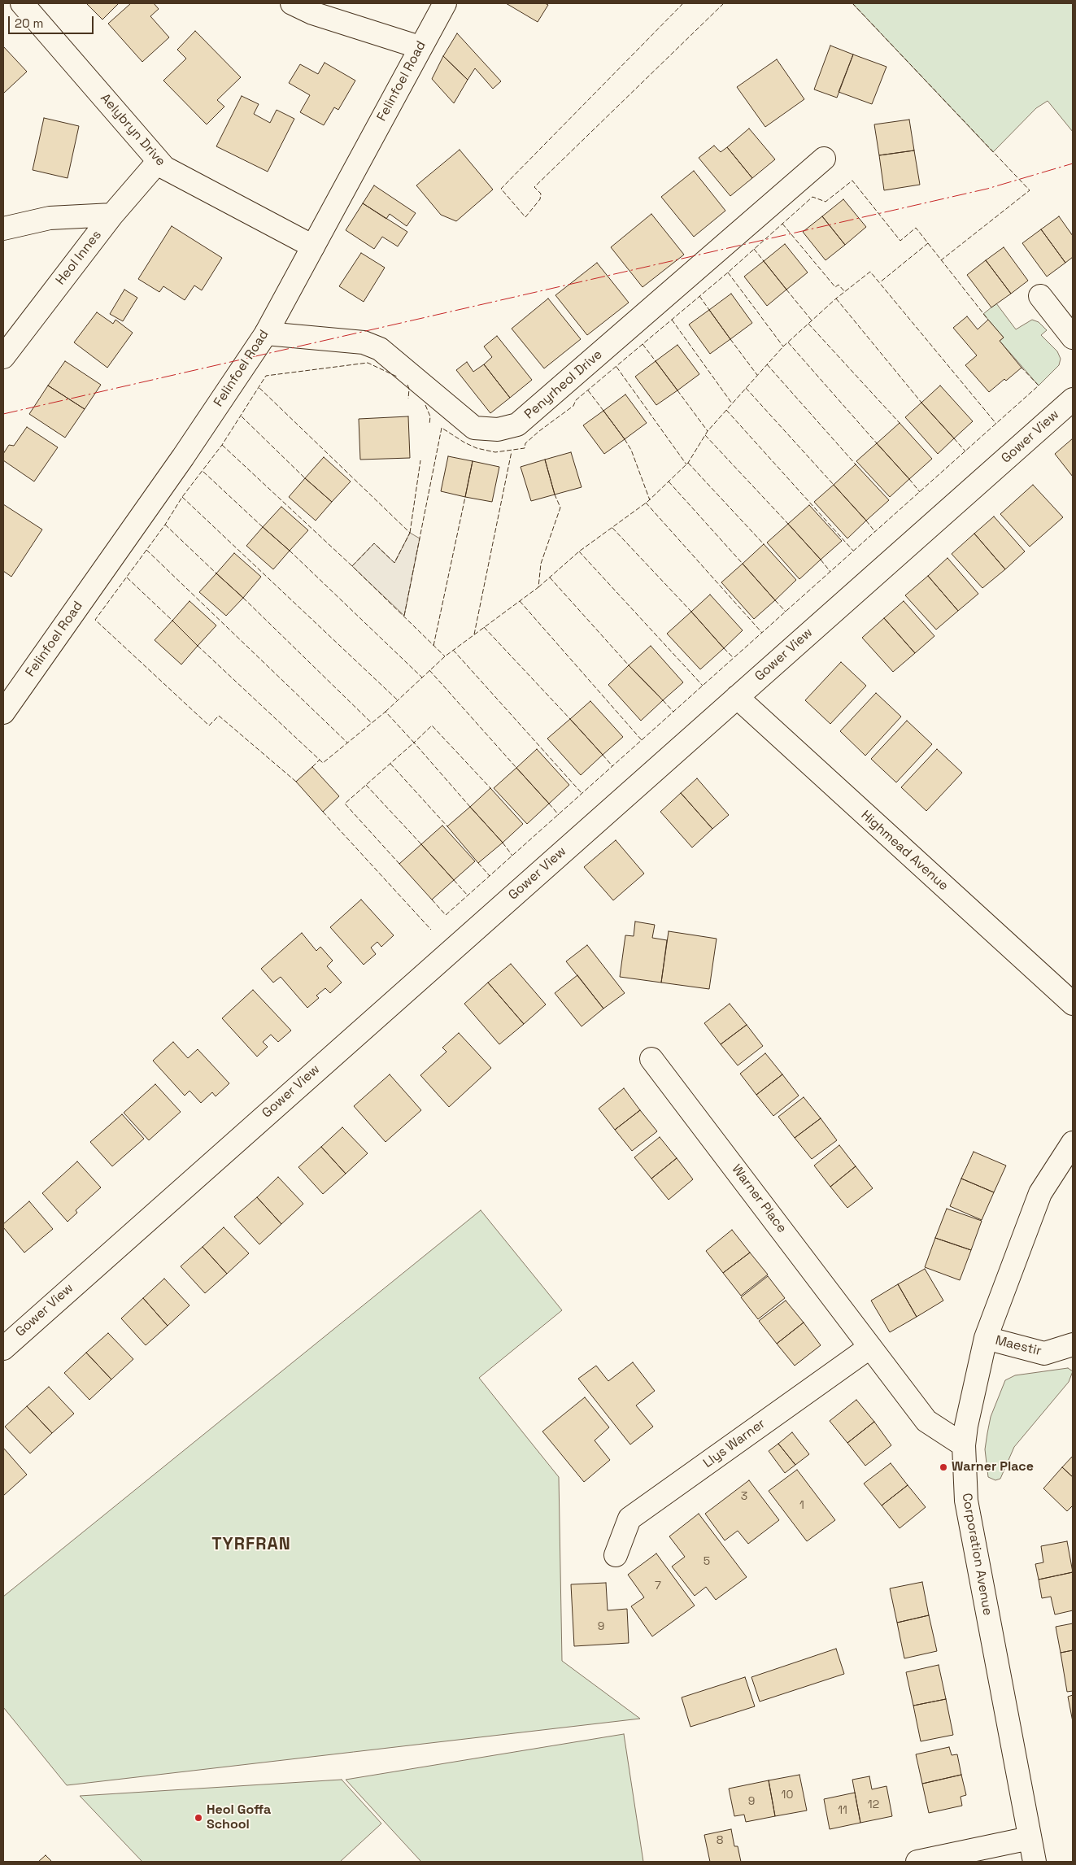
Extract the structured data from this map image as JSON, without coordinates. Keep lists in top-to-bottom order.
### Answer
{
  "streets": {
    "street": [
      "Felinfoel Road",
      "Aelybryn Drive",
      "Heol Innes",
      "Penyrheol Drive",
      "Gower View",
      "Highmead Avenue",
      "Warner Place",
      "Maestir",
      "Llys Warner",
      "Corporation Avenue"
    ]
  },
  "crossings": [
    ["Felinfoel Road", "Aelybryn Drive"],
    ["Felinfoel Road", "Penyrheol Drive"],
    ["Aelybryn Drive", "Heol Innes"],
    ["Gower View", "Highmead Avenue"],
    ["Warner Place", "Llys Warner"],
    ["Warner Place", "Corporation Avenue"],
    ["Maestir", "Corporation Avenue"]
  ],
  "districts": ["TYRFRAN"],
  "places": ["Warner Place", "Heol Goffa School"],
  "house_numbers": [
    "3",
    "1",
    "5",
    "7",
    "9",
    "10",
    "9",
    "12",
    "11",
    "8"
  ],
  "scale_bar": "20 m"
}
